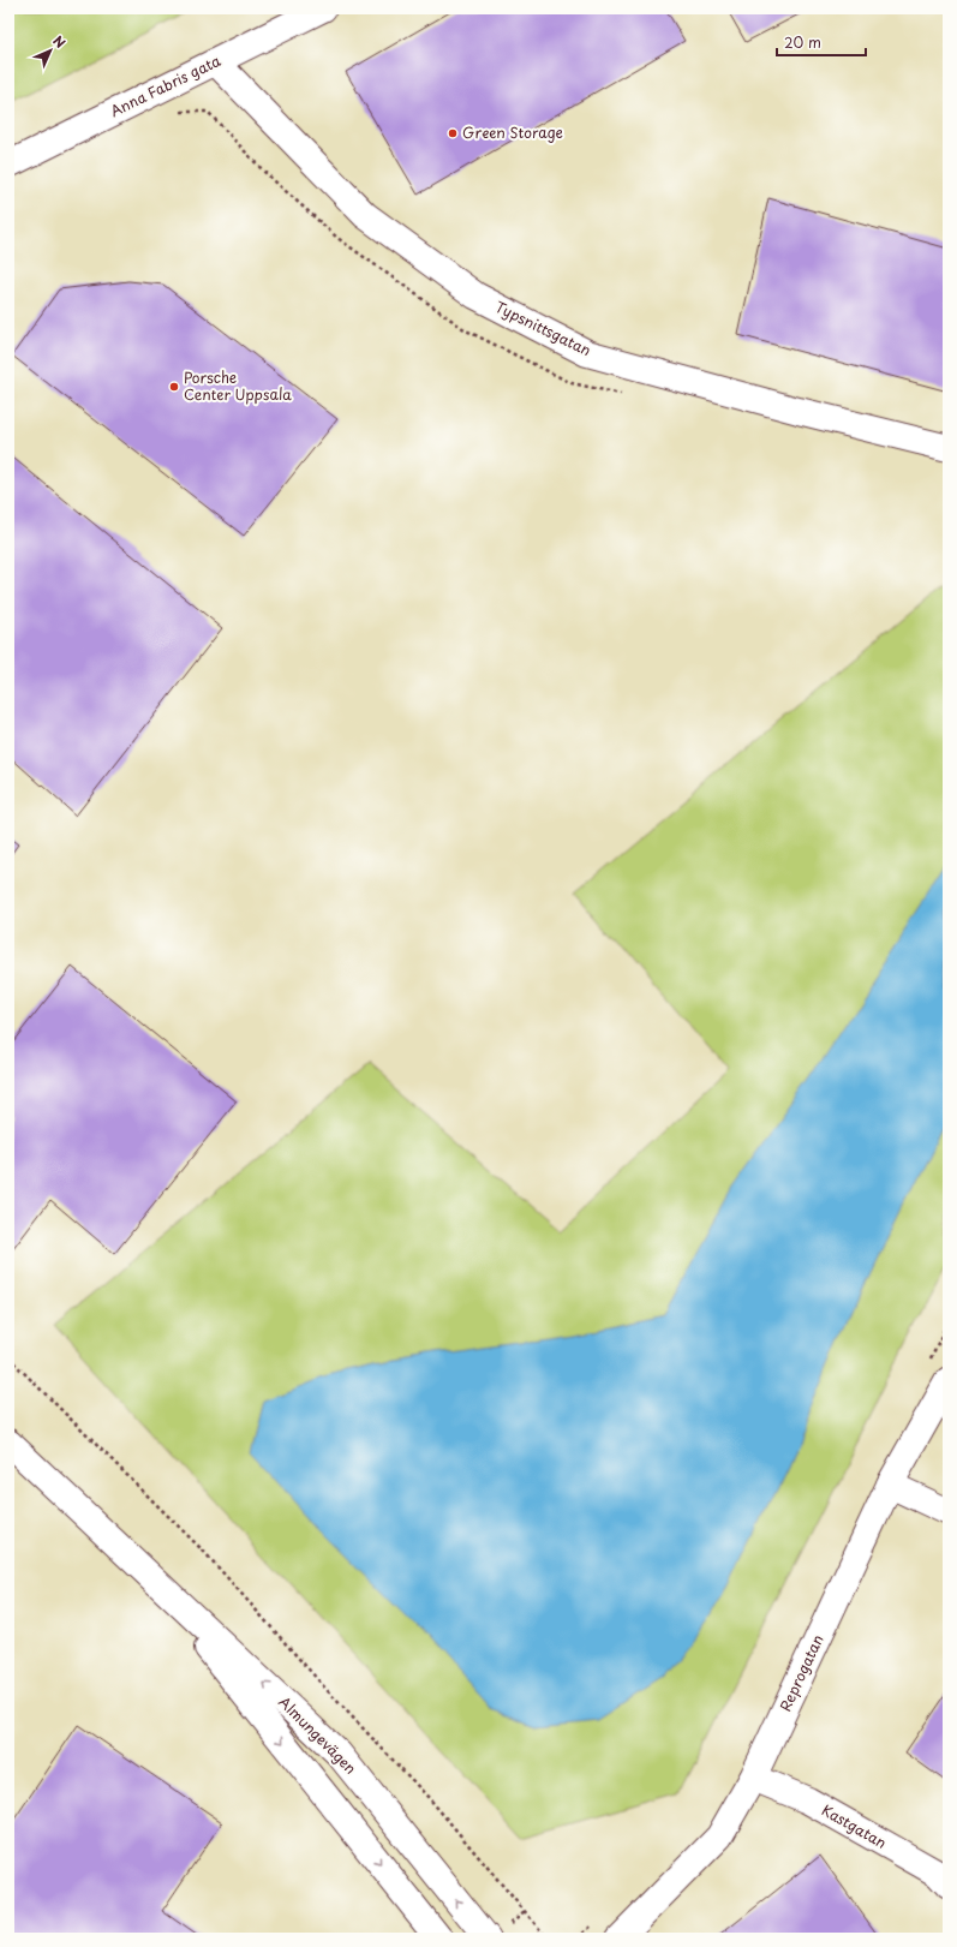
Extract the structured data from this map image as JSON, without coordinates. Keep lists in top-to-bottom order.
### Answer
{
  "streets": {
    "street": [
      "Anna Fabris gata",
      "Typsnittsgatan",
      "Reprogatan",
      "Almungevägen",
      "Kastgatan"
    ]
  },
  "crossings": [
    ["Anna Fabris gata", "Typsnittsgatan"],
    ["Reprogatan", "Kastgatan"]
  ],
  "places": ["Green Storage", "Porsche Center Uppsala"],
  "scale_bar": "20 m",
  "north": "top right"
}
